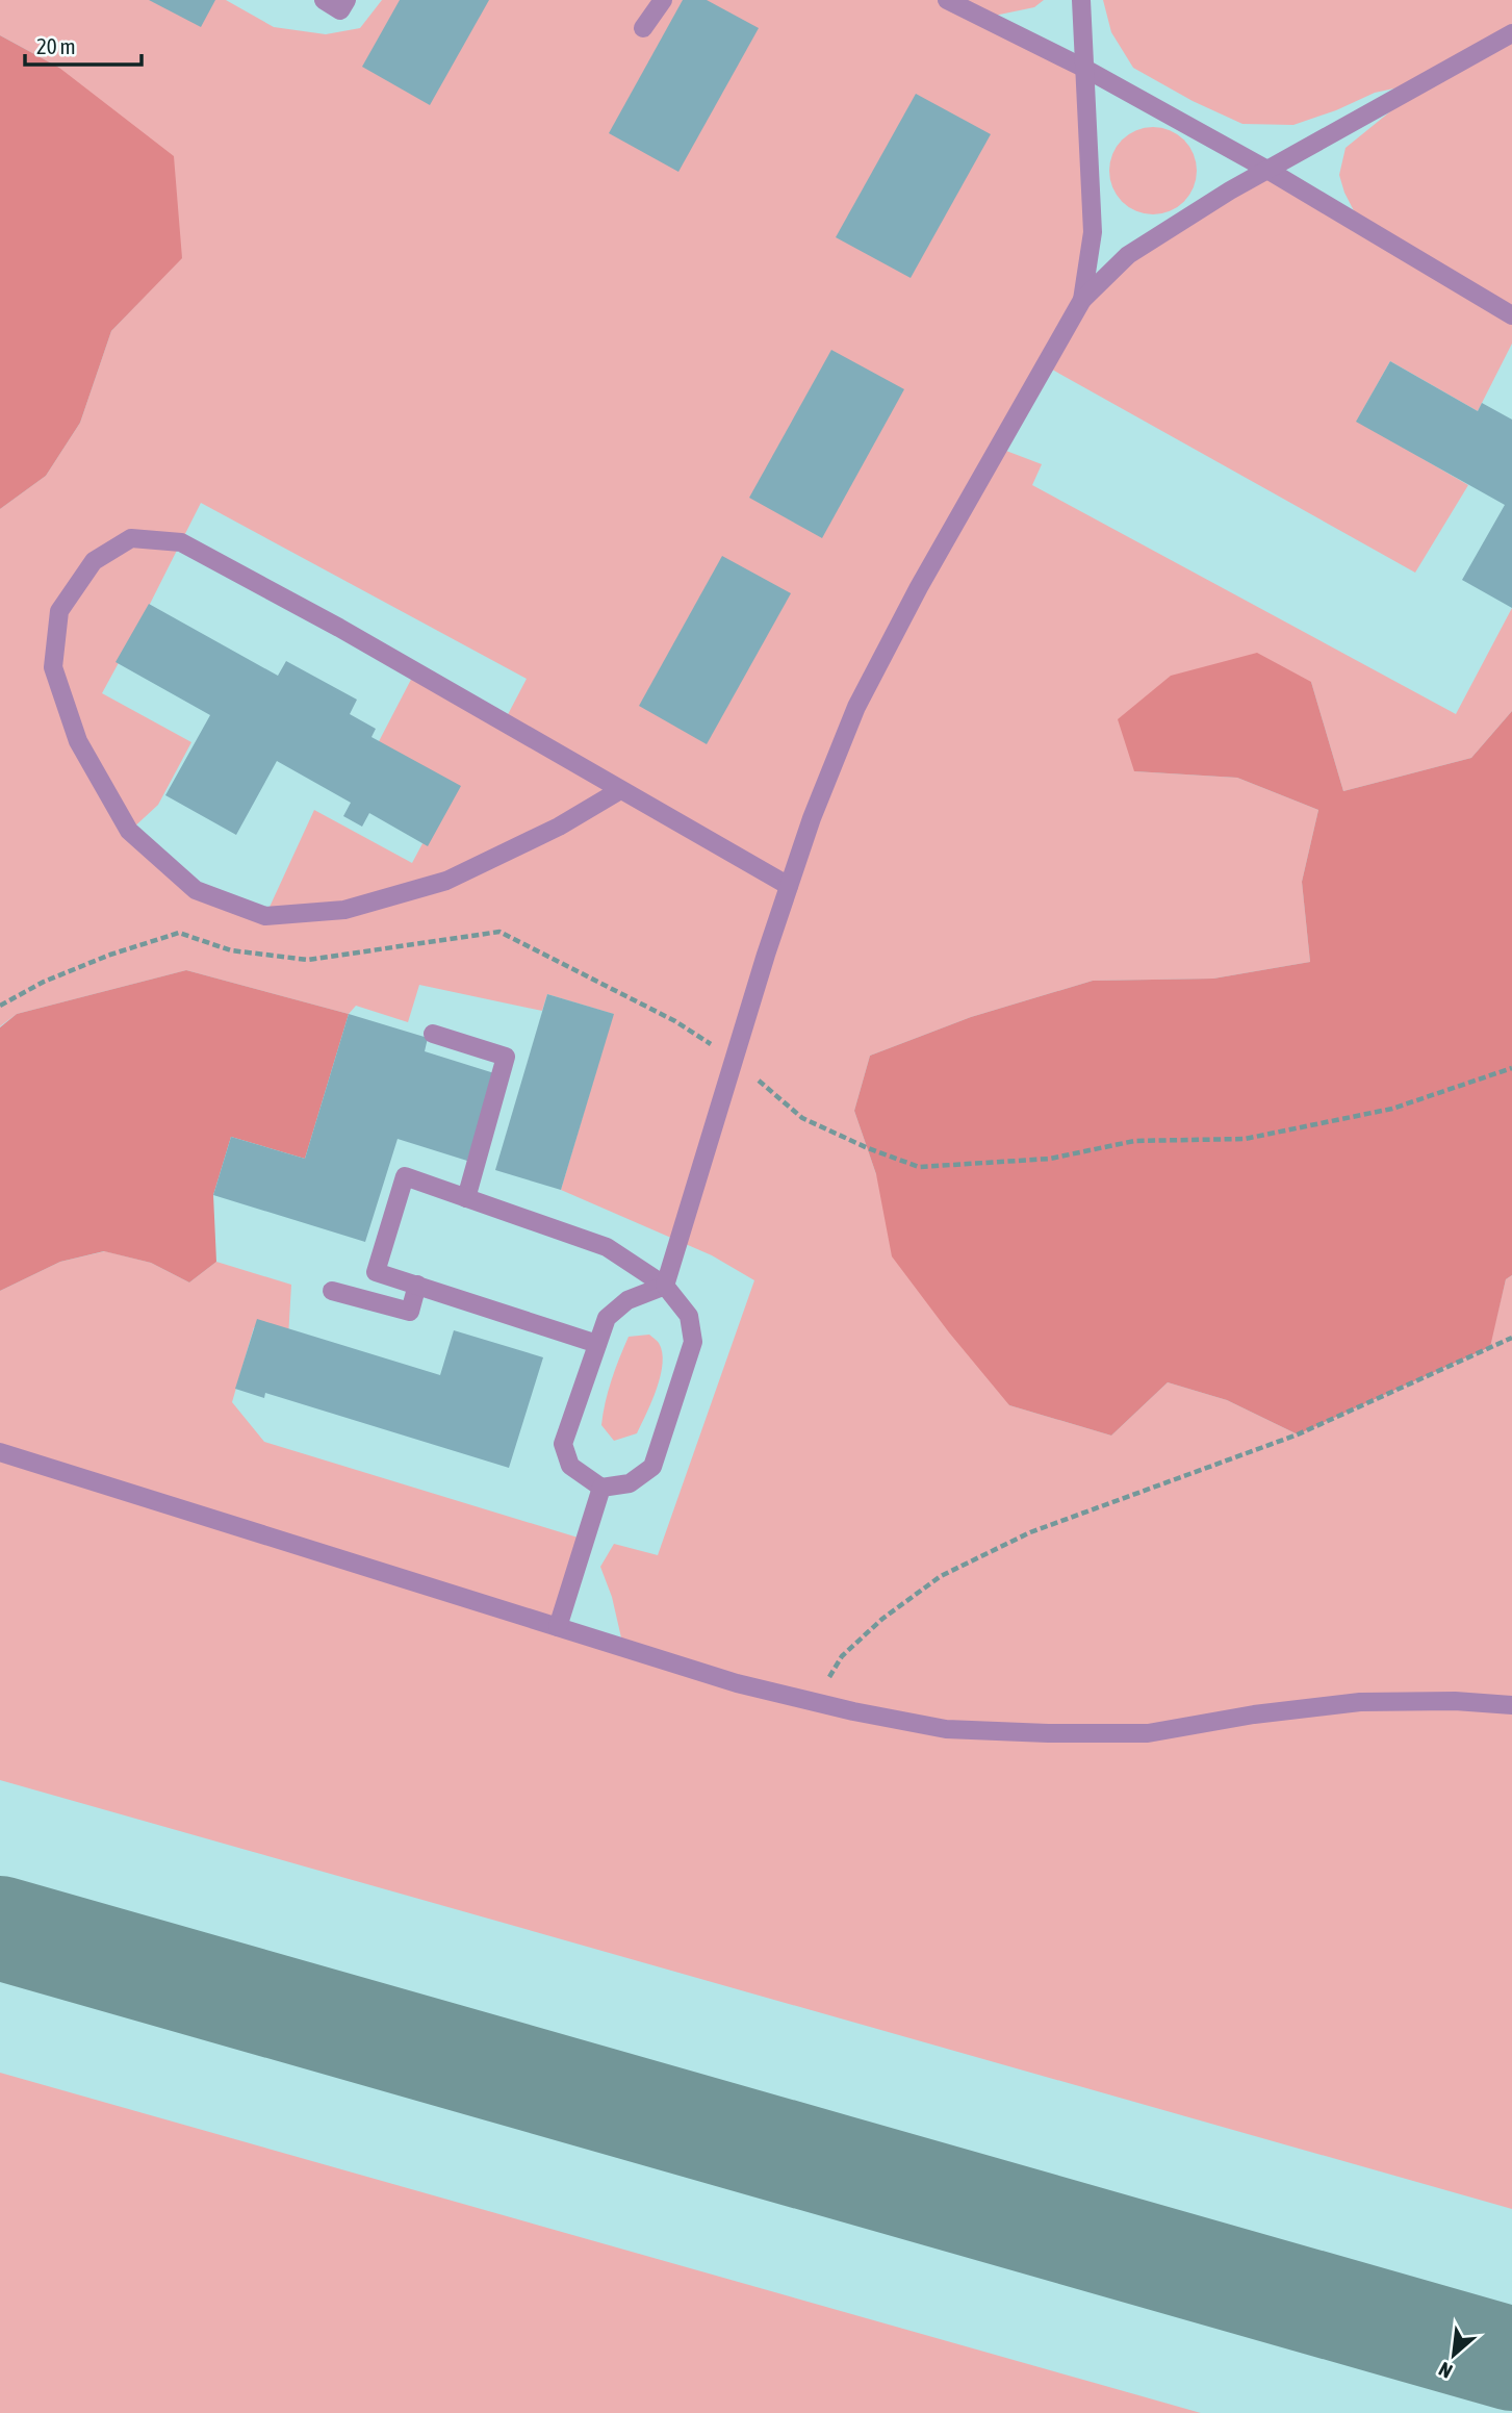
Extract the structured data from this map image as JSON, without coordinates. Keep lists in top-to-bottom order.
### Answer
{
  "scale_bar": "20 m",
  "north": "bottom left"
}
